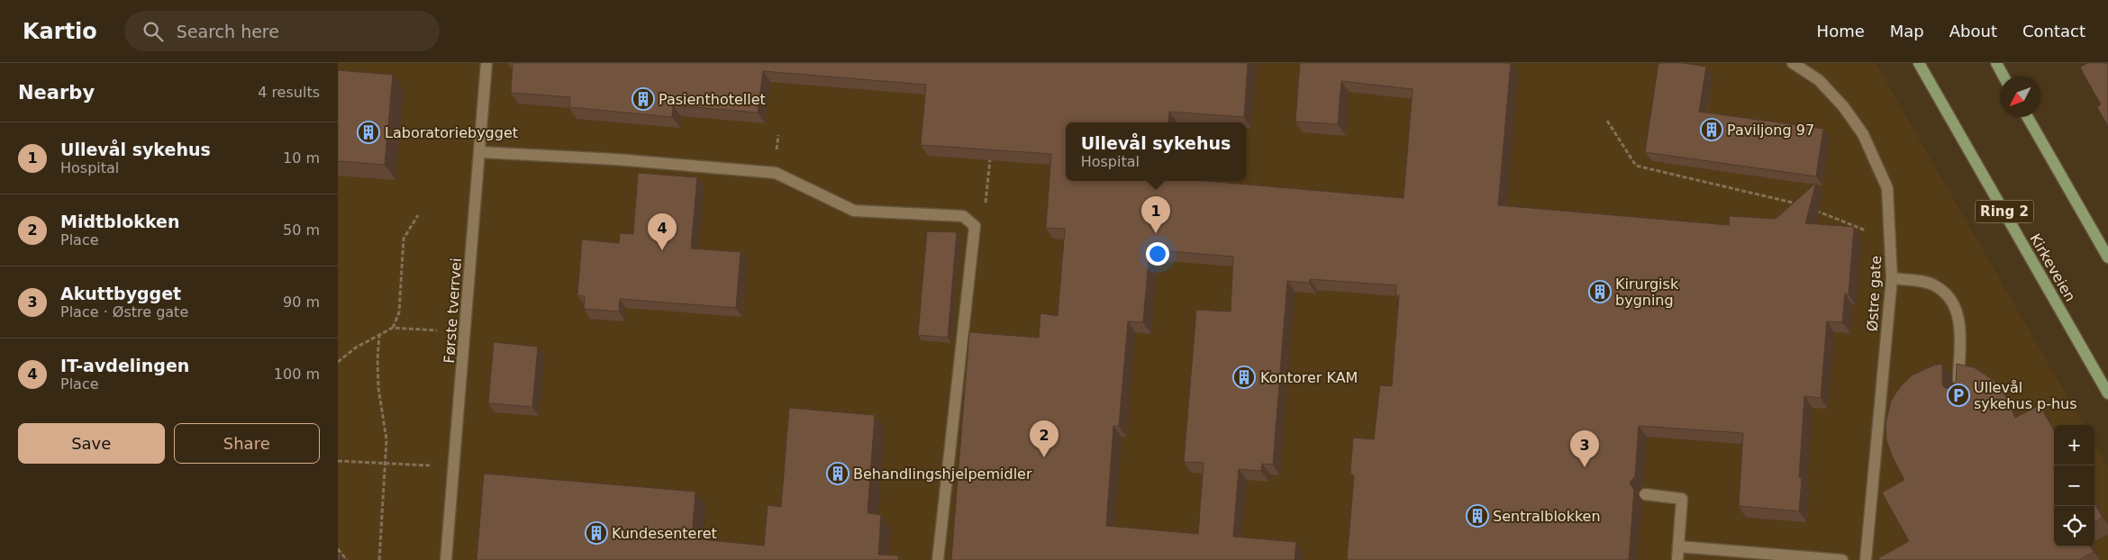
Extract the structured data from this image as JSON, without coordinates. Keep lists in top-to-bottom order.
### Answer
{
  "streets": {
    "main road": ["Ring 2", "Kirkeveien"],
    "street": ["Østre gate", "Første tverrvei"]
  },
  "places": {
    "building": [
      "Pasienthotellet",
      "Paviljong 97",
      "Laboratoriebygget",
      "Kirurgisk bygning",
      "Kontorer KAM",
      "Behandlingshjelpemidler",
      "Sentralblokken",
      "Kundesenteret"
    ],
    "parking": ["Ullevål sykehus p-hus"]
  },
  "north": "bottom left",
  "page": {
    "header": "Kartio",
    "search": "Search here",
    "nav": [
      "Home",
      "Map",
      "About",
      "Contact"
    ],
    "heading": ["Nearby", "4 results"],
    "list": [
      {
        "mark": "1",
        "name": "Ullevål sykehus",
        "note": "Hospital",
        "value": "10 m"
      },
      {
        "mark": "2",
        "name": "Midtblokken",
        "note": "Place",
        "value": "50 m"
      },
      {
        "mark": "3",
        "name": "Akuttbygget",
        "note": "Place · Østre gate",
        "value": "90 m"
      },
      {
        "mark": "4",
        "name": "IT-avdelingen",
        "note": "Place",
        "value": "100 m"
      }
    ],
    "popup": ["Ullevål sykehus", "Hospital"],
    "pins": [
      "1",
      "4",
      "2",
      "3"
    ],
    "buttons": ["Save", "Share"],
    "map_buttons": ["+", "−"]
  }
}
